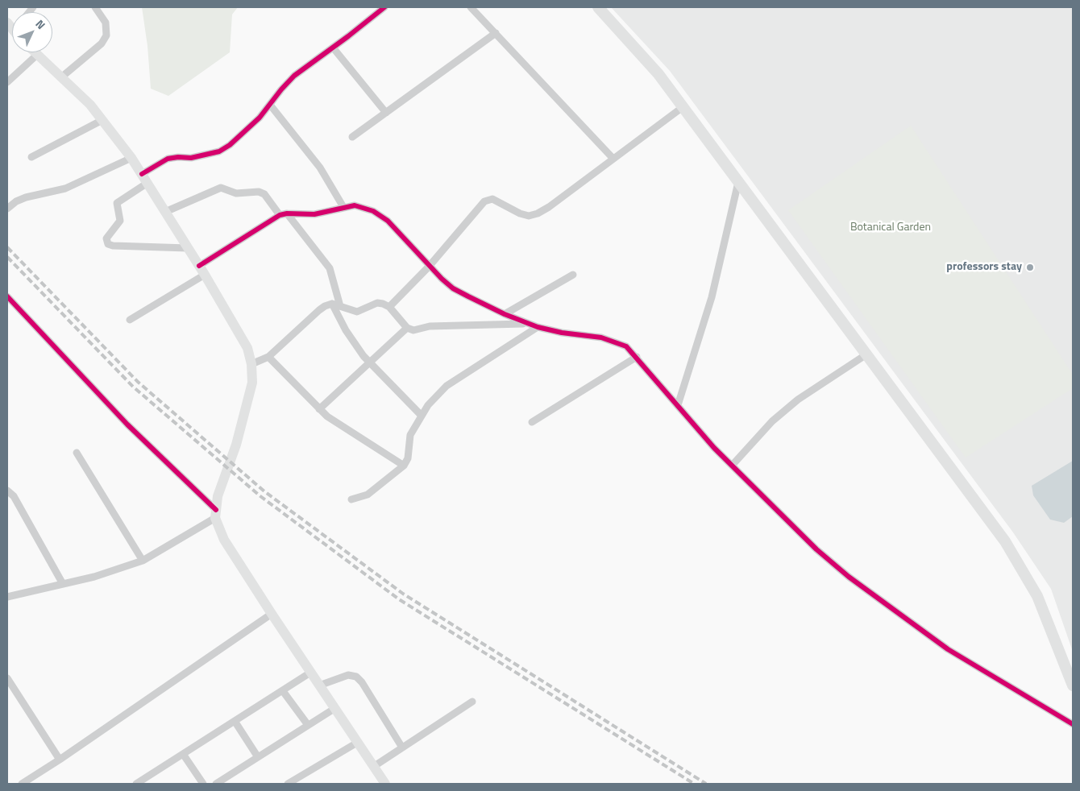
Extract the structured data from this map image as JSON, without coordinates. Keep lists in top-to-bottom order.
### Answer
{
  "parks": ["Botanical Garden"],
  "places": ["professors stay"],
  "north": "top right"
}
